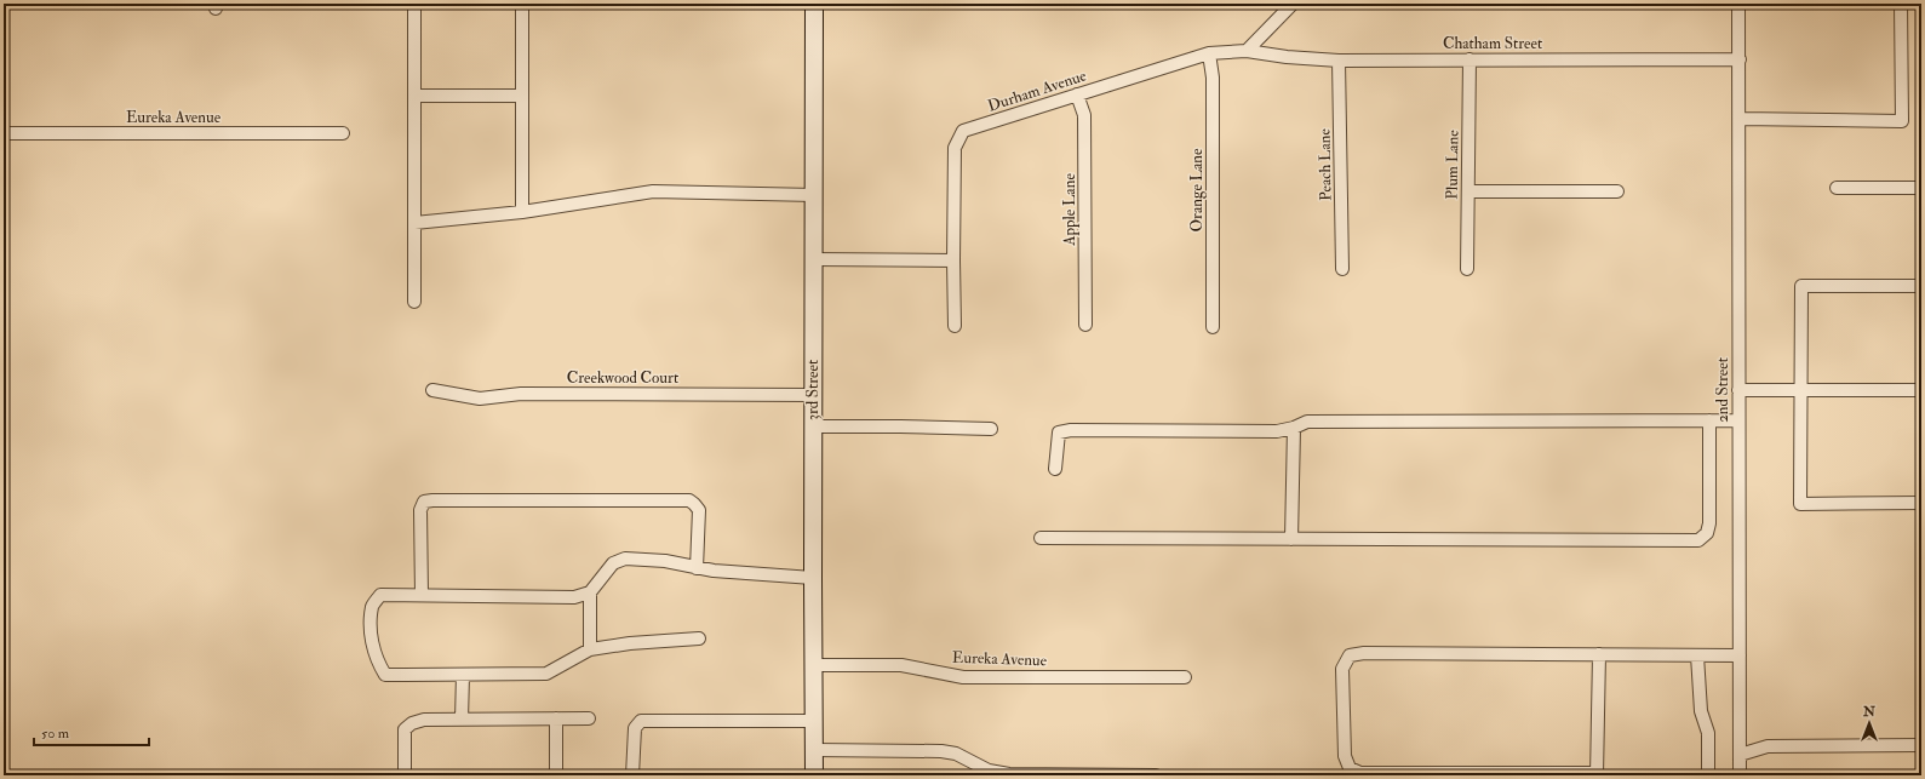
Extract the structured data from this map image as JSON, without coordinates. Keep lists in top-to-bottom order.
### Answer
{
  "streets": {
    "street": [
      "Chatham Street",
      "Durham Avenue",
      "Eureka Avenue",
      "Peach Lane",
      "Plum Lane",
      "Orange Lane",
      "Apple Lane",
      "Creekwood Court",
      "3rd Street",
      "2nd Street"
    ]
  },
  "crossings": [
    ["Chatham Street", "Durham Avenue"],
    ["Chatham Street", "Peach Lane"],
    ["Chatham Street", "Plum Lane"],
    ["Chatham Street", "2nd Street"],
    ["Durham Avenue", "Orange Lane"],
    ["Durham Avenue", "Apple Lane"],
    ["Eureka Avenue", "3rd Street"],
    ["Creekwood Court", "3rd Street"]
  ],
  "scale_bar": "50 m",
  "north": "top"
}
